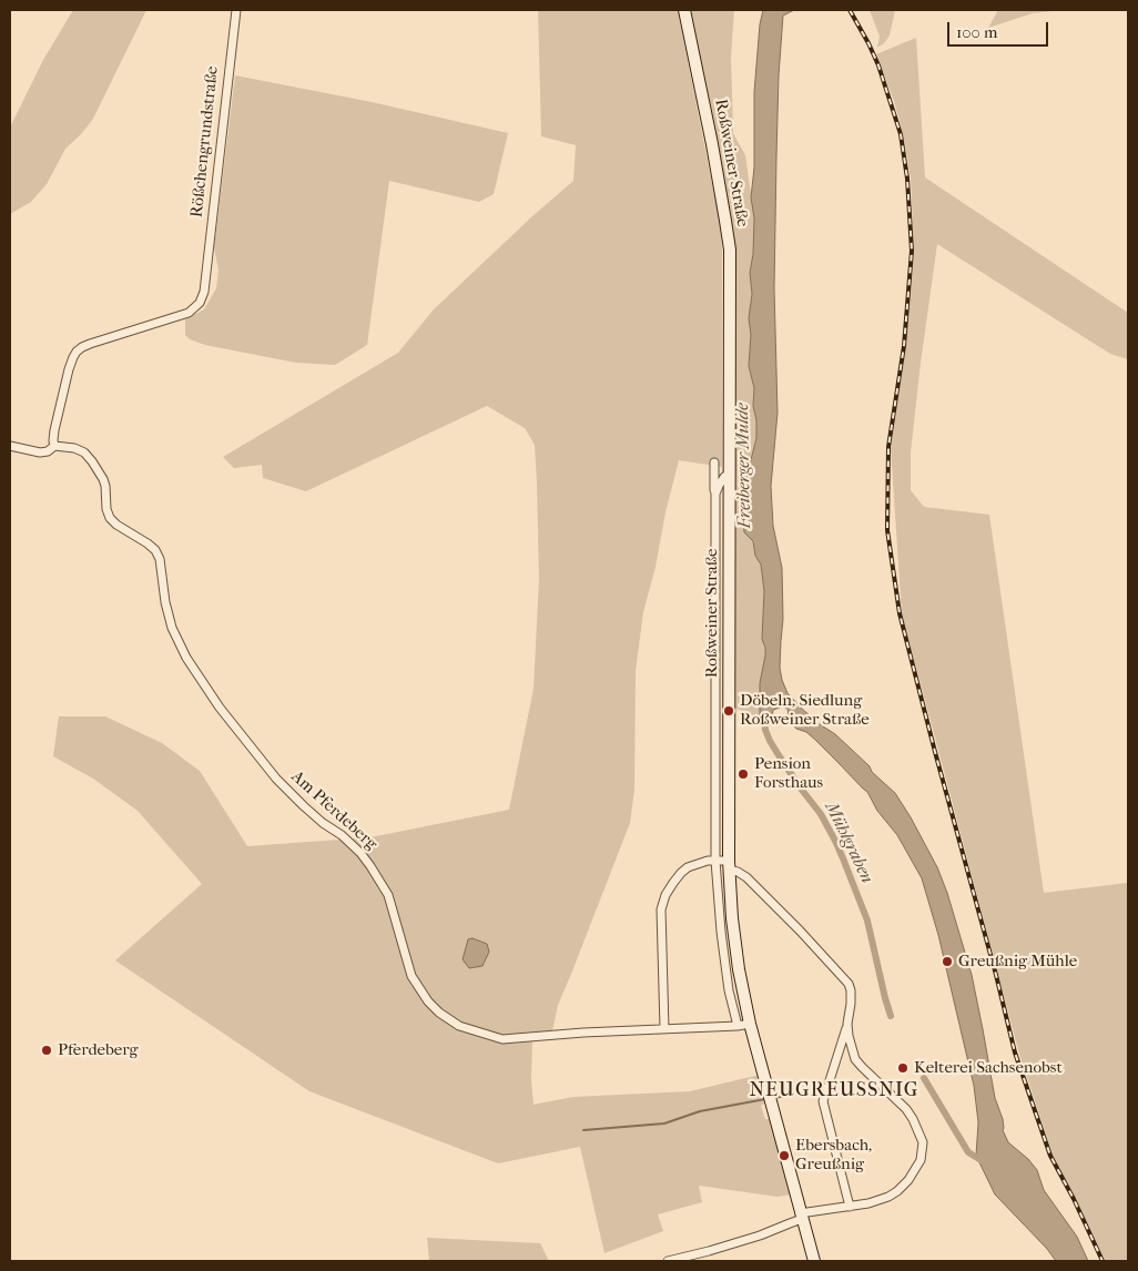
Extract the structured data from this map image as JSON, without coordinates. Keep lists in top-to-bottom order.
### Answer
{
  "streets": {
    "main road": ["Roßweiner Straße"],
    "street": ["Rößchengrundstraße", "Am Pferdeberg"]
  },
  "crossings": [
    ["Rößchengrundstraße", "Am Pferdeberg"],
    ["Roßweiner Straße", "Am Pferdeberg"]
  ],
  "districts": ["NEUGREUSSNIG"],
  "water": ["Freiberger Mulde", "Mühlgraben"],
  "places": [
    "Döbeln, Siedlung Roßweiner Straße",
    "Pension Forsthaus",
    "Greußnig Mühle",
    "Pferdeberg",
    "Kelterei Sachsenobst",
    "Ebersbach, Greußnig"
  ],
  "scale_bar": "100 m"
}
